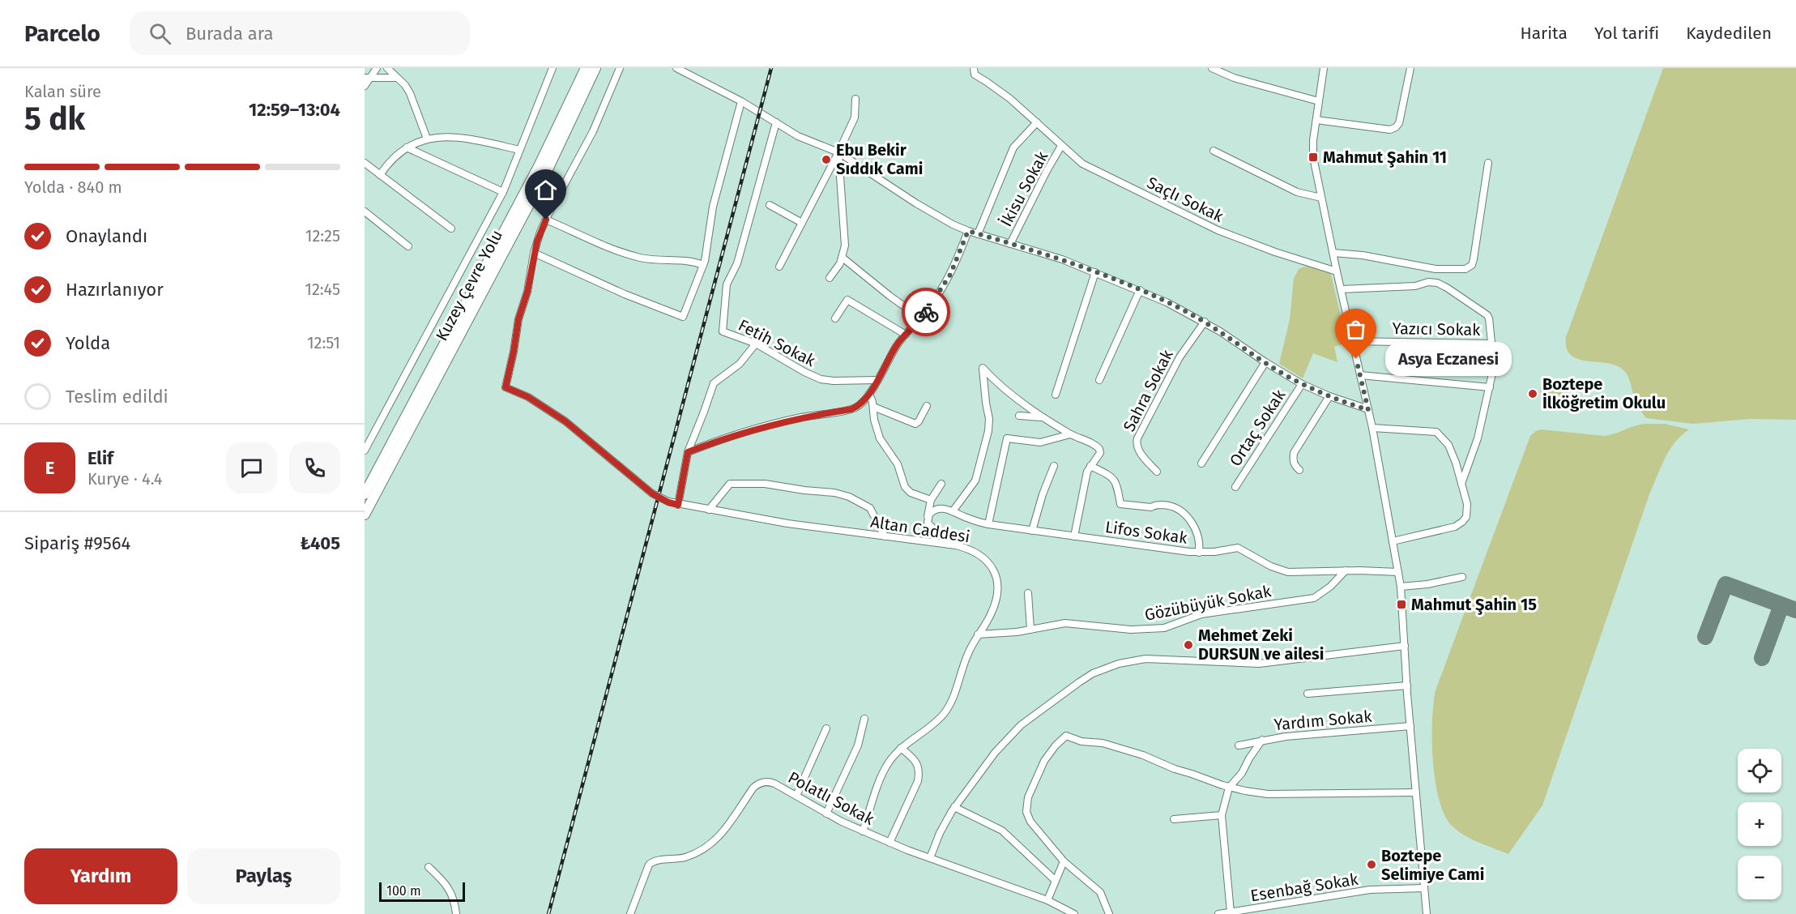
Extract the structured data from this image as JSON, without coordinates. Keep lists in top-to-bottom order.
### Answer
{
  "streets": {
    "highway": ["Kuzey Çevre Yolu"],
    "street": [
      "İkisu Sokak",
      "Saçlı Sokak",
      "Yazıcı Sokak",
      "Fetih Sokak",
      "Sahra Sokak",
      "Ortaç Sokak",
      "Altan Caddesi",
      "Lifos Sokak",
      "Gözübüyük Sokak",
      "Yardım Sokak",
      "Polatlı Sokak",
      "Esenbağ Sokak"
    ]
  },
  "crossings": [
    ["İkisu Sokak", "Saçlı Sokak"],
    ["Altan Caddesi", "Gözübüyük Sokak"],
    ["Altan Caddesi", "Polatlı Sokak"],
    ["Lifos Sokak", "Gözübüyük Sokak"]
  ],
  "places": {
    "transit": ["Mahmut Şahin 11", "Mahmut Şahin 15"],
    "other": [
      "Ebu Bekir Sıddık Cami",
      "Asya Eczanesi",
      "Boztepe İlköğretim Okulu",
      "Mehmet Zeki DURSUN ve ailesi",
      "Boztepe Selimiye Cami"
    ]
  },
  "scale_bar": "100 m",
  "page": {
    "header": "Parcelo",
    "search": "Burada ara",
    "nav": ["Harita", "Yol tarifi", "Kaydedilen"],
    "heading": ["5 dk", "Kalan süre", "12:59–13:04"],
    "panel": [
      "Elif",
      "Kurye · 4.4",
      "Sipariş #9564",
      "₺405"
    ],
    "bar": "Yolda · 840 m",
    "list": [
      ["Onaylandı", "12:25"],
      ["Hazırlanıyor", "12:45"],
      ["Yolda", "12:51"],
      "Teslim edildi"
    ],
    "bubble": "Asya Eczanesi",
    "round": "E",
    "map_buttons": ["+", "−"],
    "buttons": ["Yardım", "Paylaş"],
    "scale": "100 m"
  }
}
